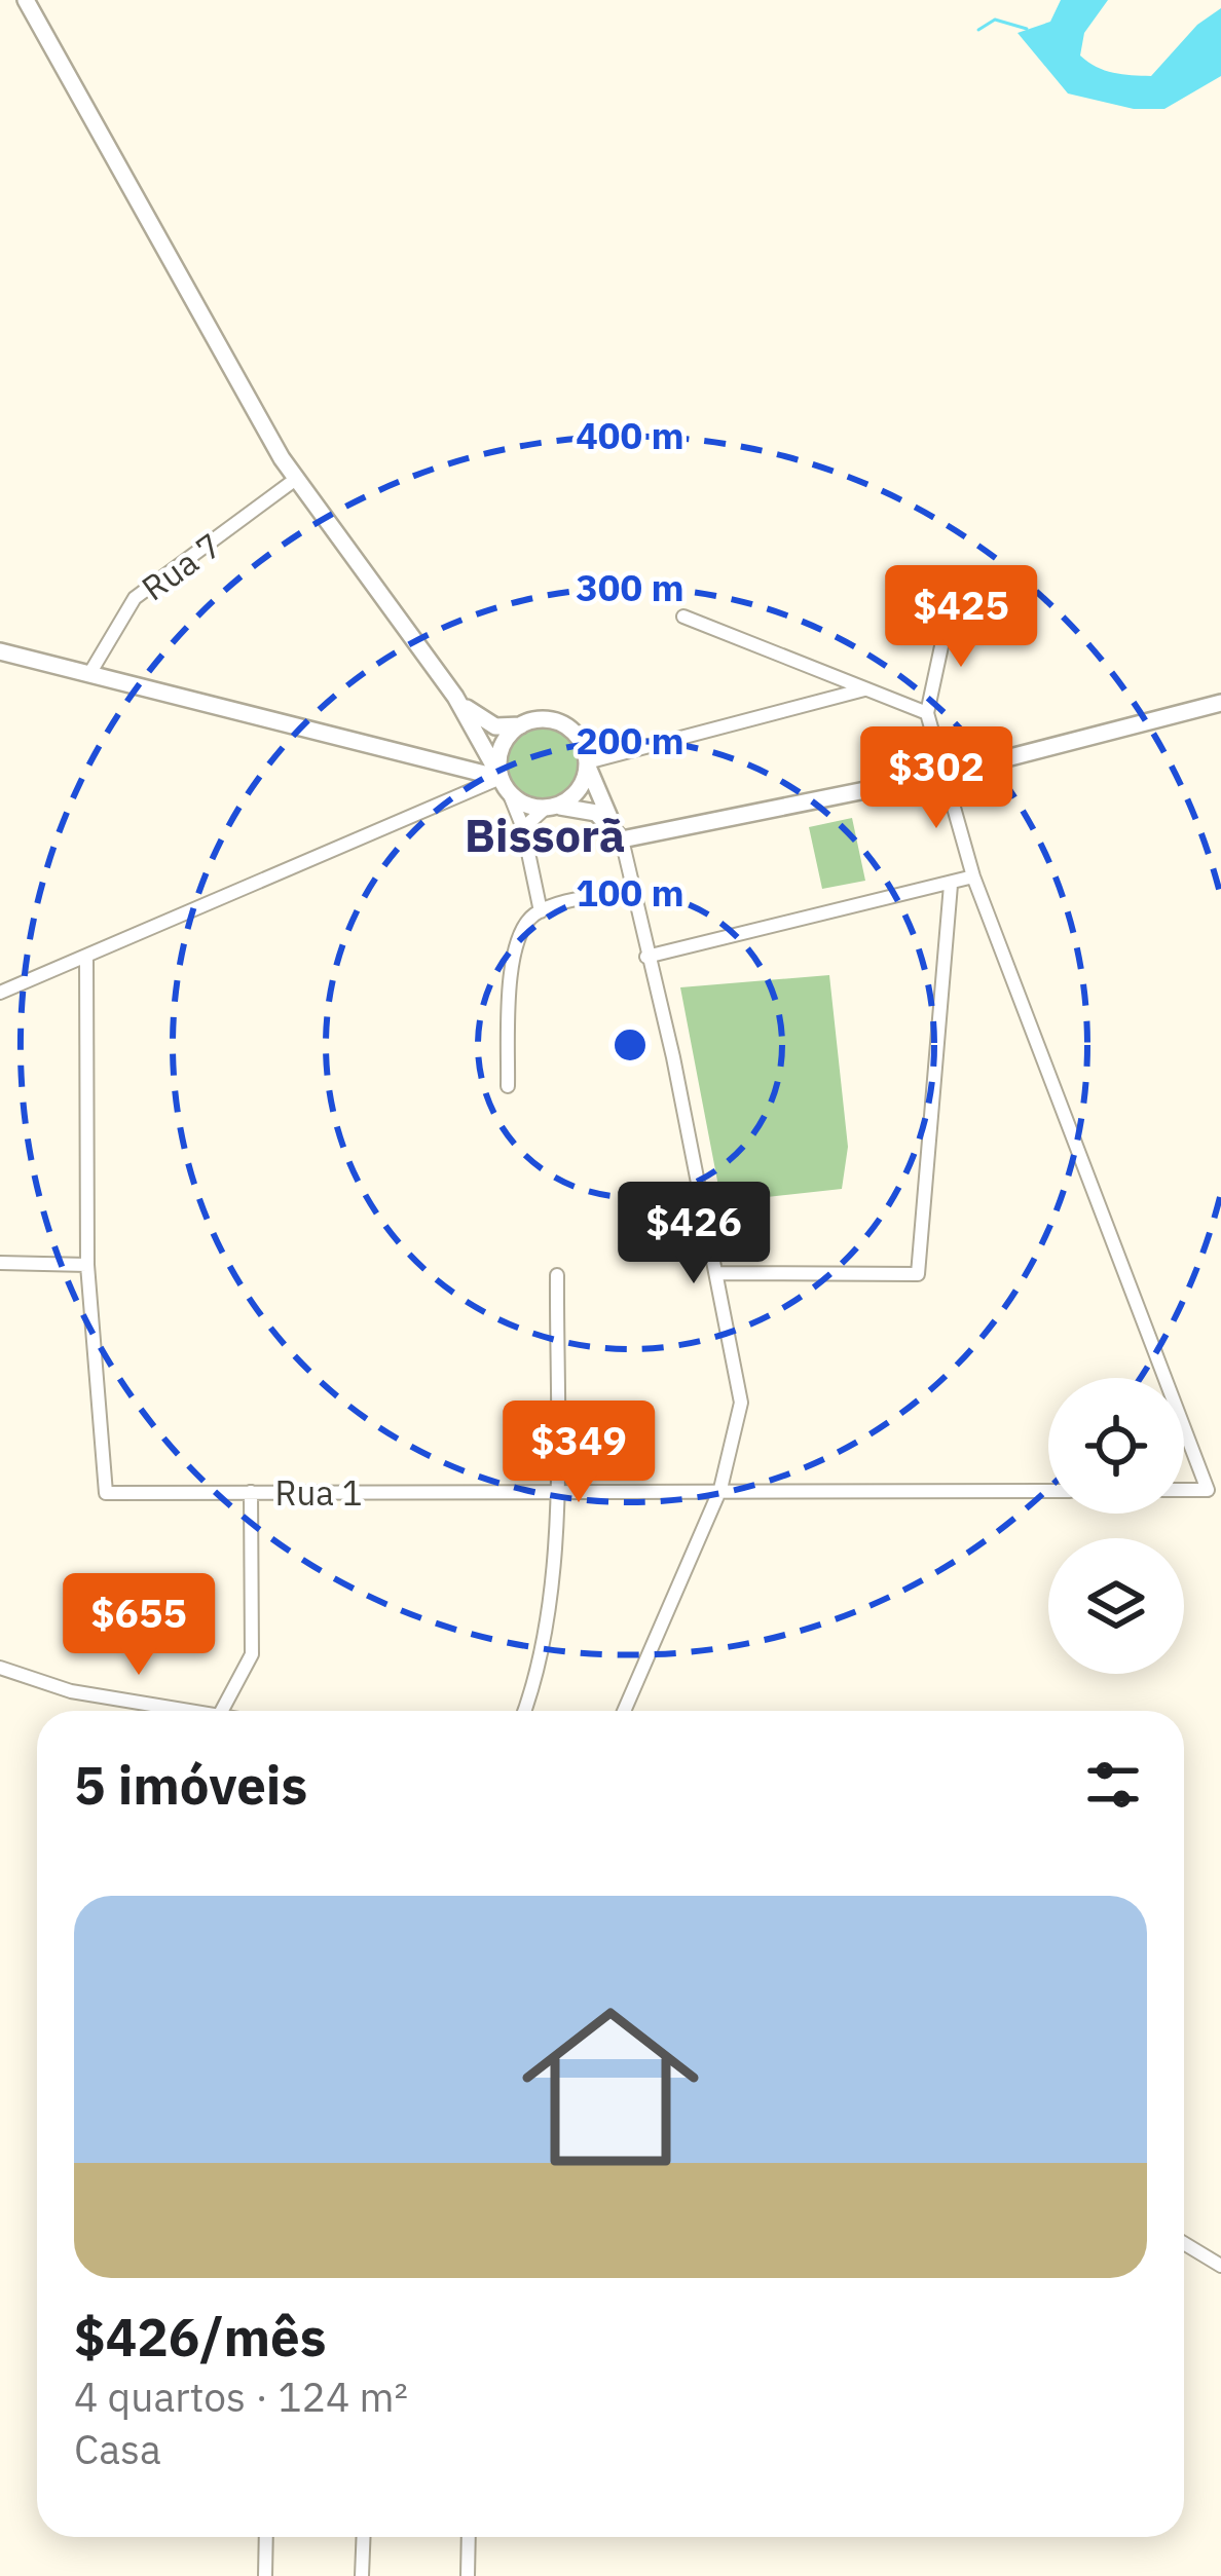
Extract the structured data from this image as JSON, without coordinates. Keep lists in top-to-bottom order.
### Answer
{
  "streets": {
    "street": ["Rua 7", "Rua 1"]
  },
  "districts": ["Bissorã"],
  "page": {
    "price": [
      "$425",
      "$302",
      "$426",
      "$349",
      "$655"
    ],
    "heading": "5 imóveis",
    "list": [
      {
        "name": "$426/mês",
        "note": "4 quartos · 124 m² · Casa"
      }
    ]
  },
  "rings": [
    "400 m",
    "300 m",
    "200 m",
    "100 m"
  ]
}
